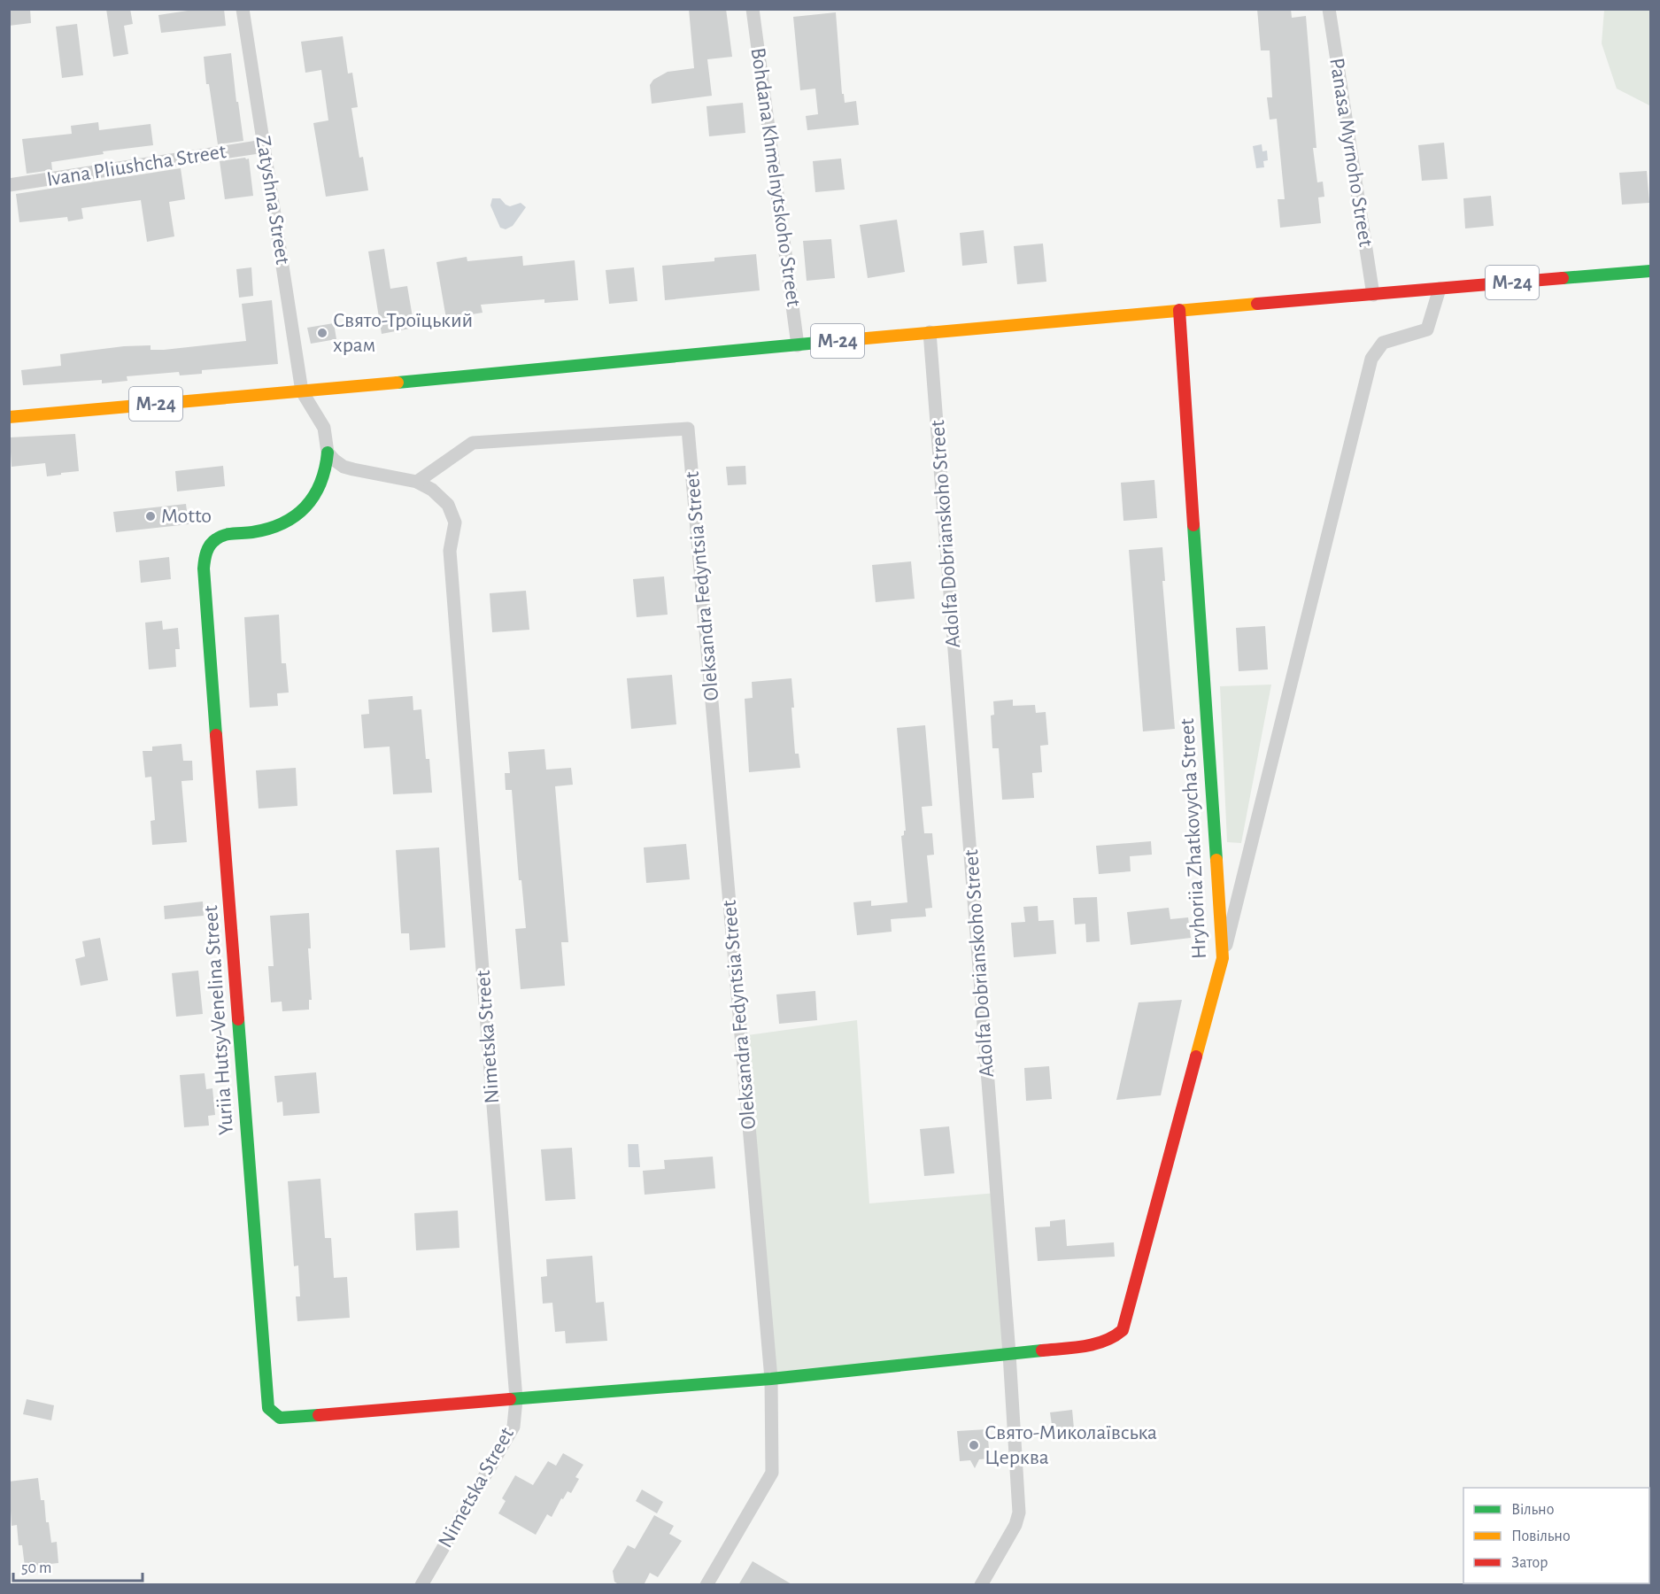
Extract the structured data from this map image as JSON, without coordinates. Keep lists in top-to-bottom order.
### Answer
{
  "streets": {
    "main road": ["М-24", "Hryhoriia Zhatkovycha Street", "Yuriia Hutsy-Venelina Street"],
    "street": [
      "Panasa Myrnoho Street",
      "Ivana Pliushcha Street",
      "Bohdana Khmelnytskoho Street",
      "Zatyshna Street",
      "Adolfa Dobrianskoho Street",
      "Oleksandra Fedyntsia Street",
      "Nimetska Street"
    ]
  },
  "crossings": [
    ["Panasa Myrnoho Street", "М-24"],
    ["Ivana Pliushcha Street", "Zatyshna Street"],
    ["Bohdana Khmelnytskoho Street", "М-24"],
    ["Zatyshna Street", "М-24"],
    ["М-24", "Adolfa Dobrianskoho Street"],
    ["М-24", "Hryhoriia Zhatkovycha Street"],
    ["Adolfa Dobrianskoho Street", "Hryhoriia Zhatkovycha Street"],
    ["Adolfa Dobrianskoho Street", "Yuriia Hutsy-Venelina Street"],
    ["Oleksandra Fedyntsia Street", "Yuriia Hutsy-Venelina Street"],
    ["Oleksandra Fedyntsia Street", "Nimetska Street"],
    ["Hryhoriia Zhatkovycha Street", "Yuriia Hutsy-Venelina Street"],
    ["Yuriia Hutsy-Venelina Street", "Nimetska Street"]
  ],
  "places": ["Свято-Троїцький храм", "Motto", "Свято-Миколаївська Церква"],
  "legend": ["Вільно", "Повільно", "Затор"],
  "scale_bar": "50 m"
}
